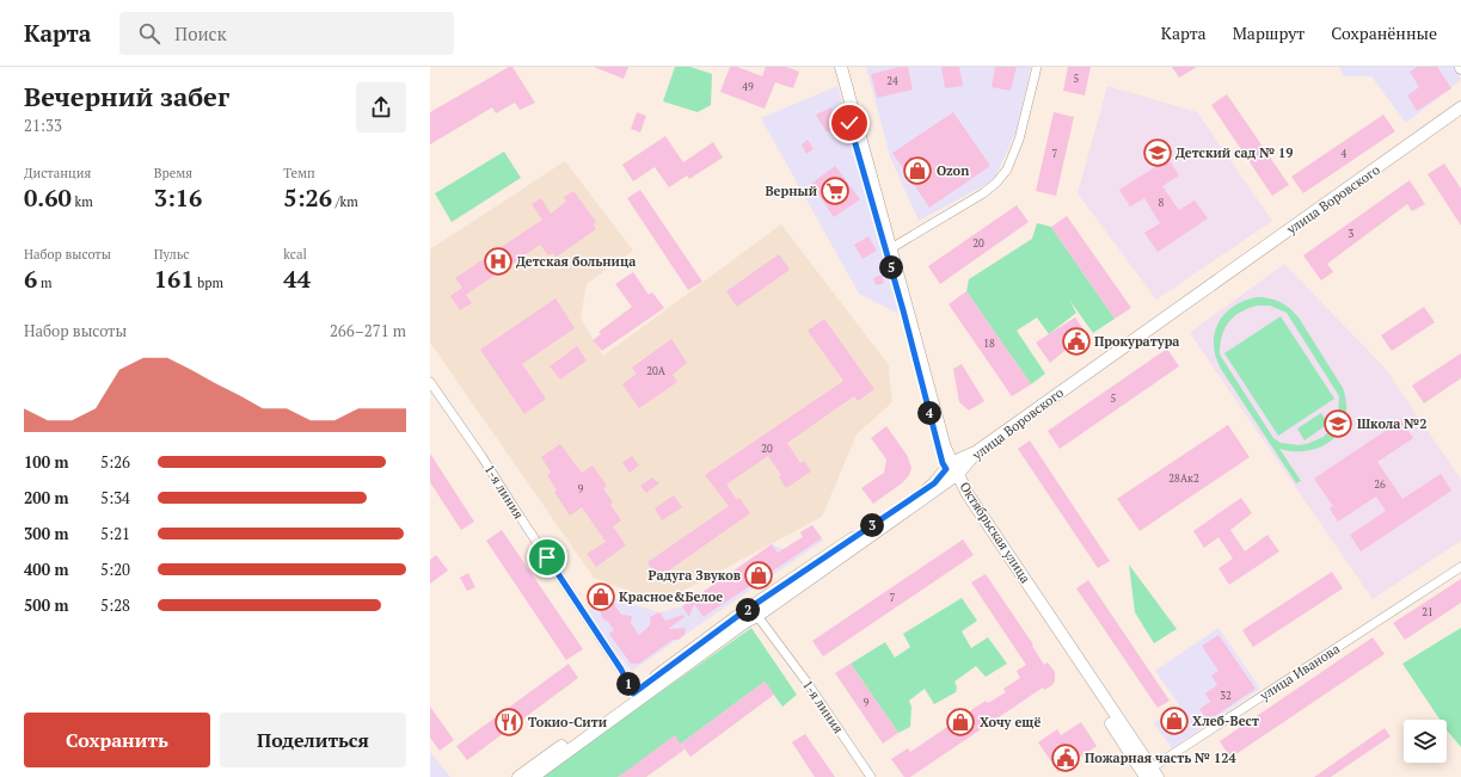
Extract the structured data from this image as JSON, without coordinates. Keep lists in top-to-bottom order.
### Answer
{
  "streets": {
    "street": [
      "улица Воровского",
      "1-я линия",
      "Октябрьская улица",
      "улица Иванова"
    ]
  },
  "crossings": [
    ["улица Воровского", "1-я линия"],
    ["улица Воровского", "Октябрьская улица"],
    ["Октябрьская улица", "улица Иванова"]
  ],
  "places": {
    "school or university": ["Детский сад № 19", "Школа №2"],
    "shop": [
      "Ozon",
      "Радуга Звуков",
      "Красное&Белое",
      "Хлеб-Вест",
      "Хочу ещё"
    ],
    "supermarket": ["Верный"],
    "hospital": ["Детская больница"],
    "public building": ["Прокуратура", "Пожарная часть № 124"],
    "restaurant": ["Токио-Сити"]
  },
  "house_numbers": [
    "5",
    "24",
    "49",
    "7",
    "4",
    "8",
    "3",
    "20",
    "18",
    "20А",
    "5",
    "20",
    "28Ак2",
    "26",
    "9",
    "7",
    "21",
    "32",
    "9"
  ],
  "page": {
    "header": "Карта",
    "search": "Поиск",
    "nav": ["Карта", "Маршрут", "Сохранённые"],
    "heading": ["Вечерний забег", "21:33"],
    "stats": [
      ["Дистанция", "0.60 km"],
      ["Время", "3:16"],
      ["Темп", "5:26 /km"],
      ["Набор высоты", "6 m"],
      ["Пульс", "161 bpm"],
      ["kcal", "44"]
    ],
    "pins": [
      "5",
      "4",
      "3",
      "2",
      "1"
    ],
    "chart": ["Набор высоты", "266–271 m"],
    "list": [
      {
        "name": "100 m",
        "note": "5:26"
      },
      {
        "name": "200 m",
        "note": "5:34"
      },
      {
        "name": "300 m",
        "note": "5:21"
      },
      {
        "name": "400 m",
        "note": "5:20"
      },
      {
        "name": "500 m",
        "note": "5:28"
      }
    ],
    "buttons": ["Сохранить", "Поделиться"]
  }
}
